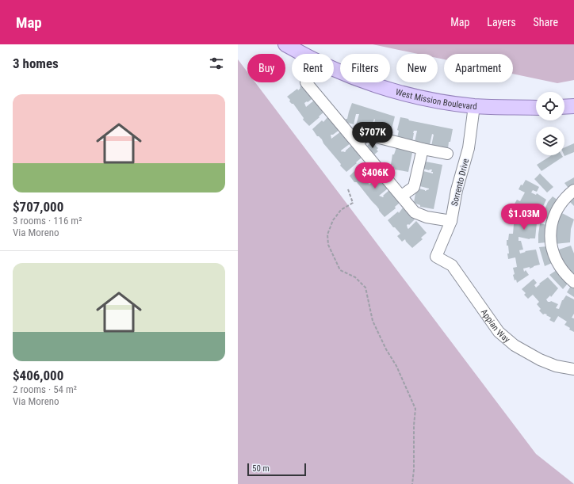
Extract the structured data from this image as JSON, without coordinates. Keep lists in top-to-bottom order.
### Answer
{
  "streets": {
    "main road": ["West Mission Boulevard"],
    "street": ["Sorrento Drive", "Appian Way"]
  },
  "crossings": [
    ["West Mission Boulevard", "Sorrento Drive"],
    ["Sorrento Drive", "Appian Way"]
  ],
  "scale_bar": "50 m",
  "page": {
    "header": "Map",
    "nav": ["Map", "Layers", "Share"],
    "heading": "3 homes",
    "chip": [
      "Buy",
      "Rent",
      "Filters",
      "New",
      "Apartment"
    ],
    "list": [
      {
        "name": "$707,000",
        "note": "3 rooms · 116 m² · Via Moreno"
      },
      {
        "name": "$406,000",
        "note": "2 rooms · 54 m² · Via Moreno"
      }
    ],
    "price": ["$707K", "$406K", "$1.03M"],
    "scale": "50 m"
  }
}
